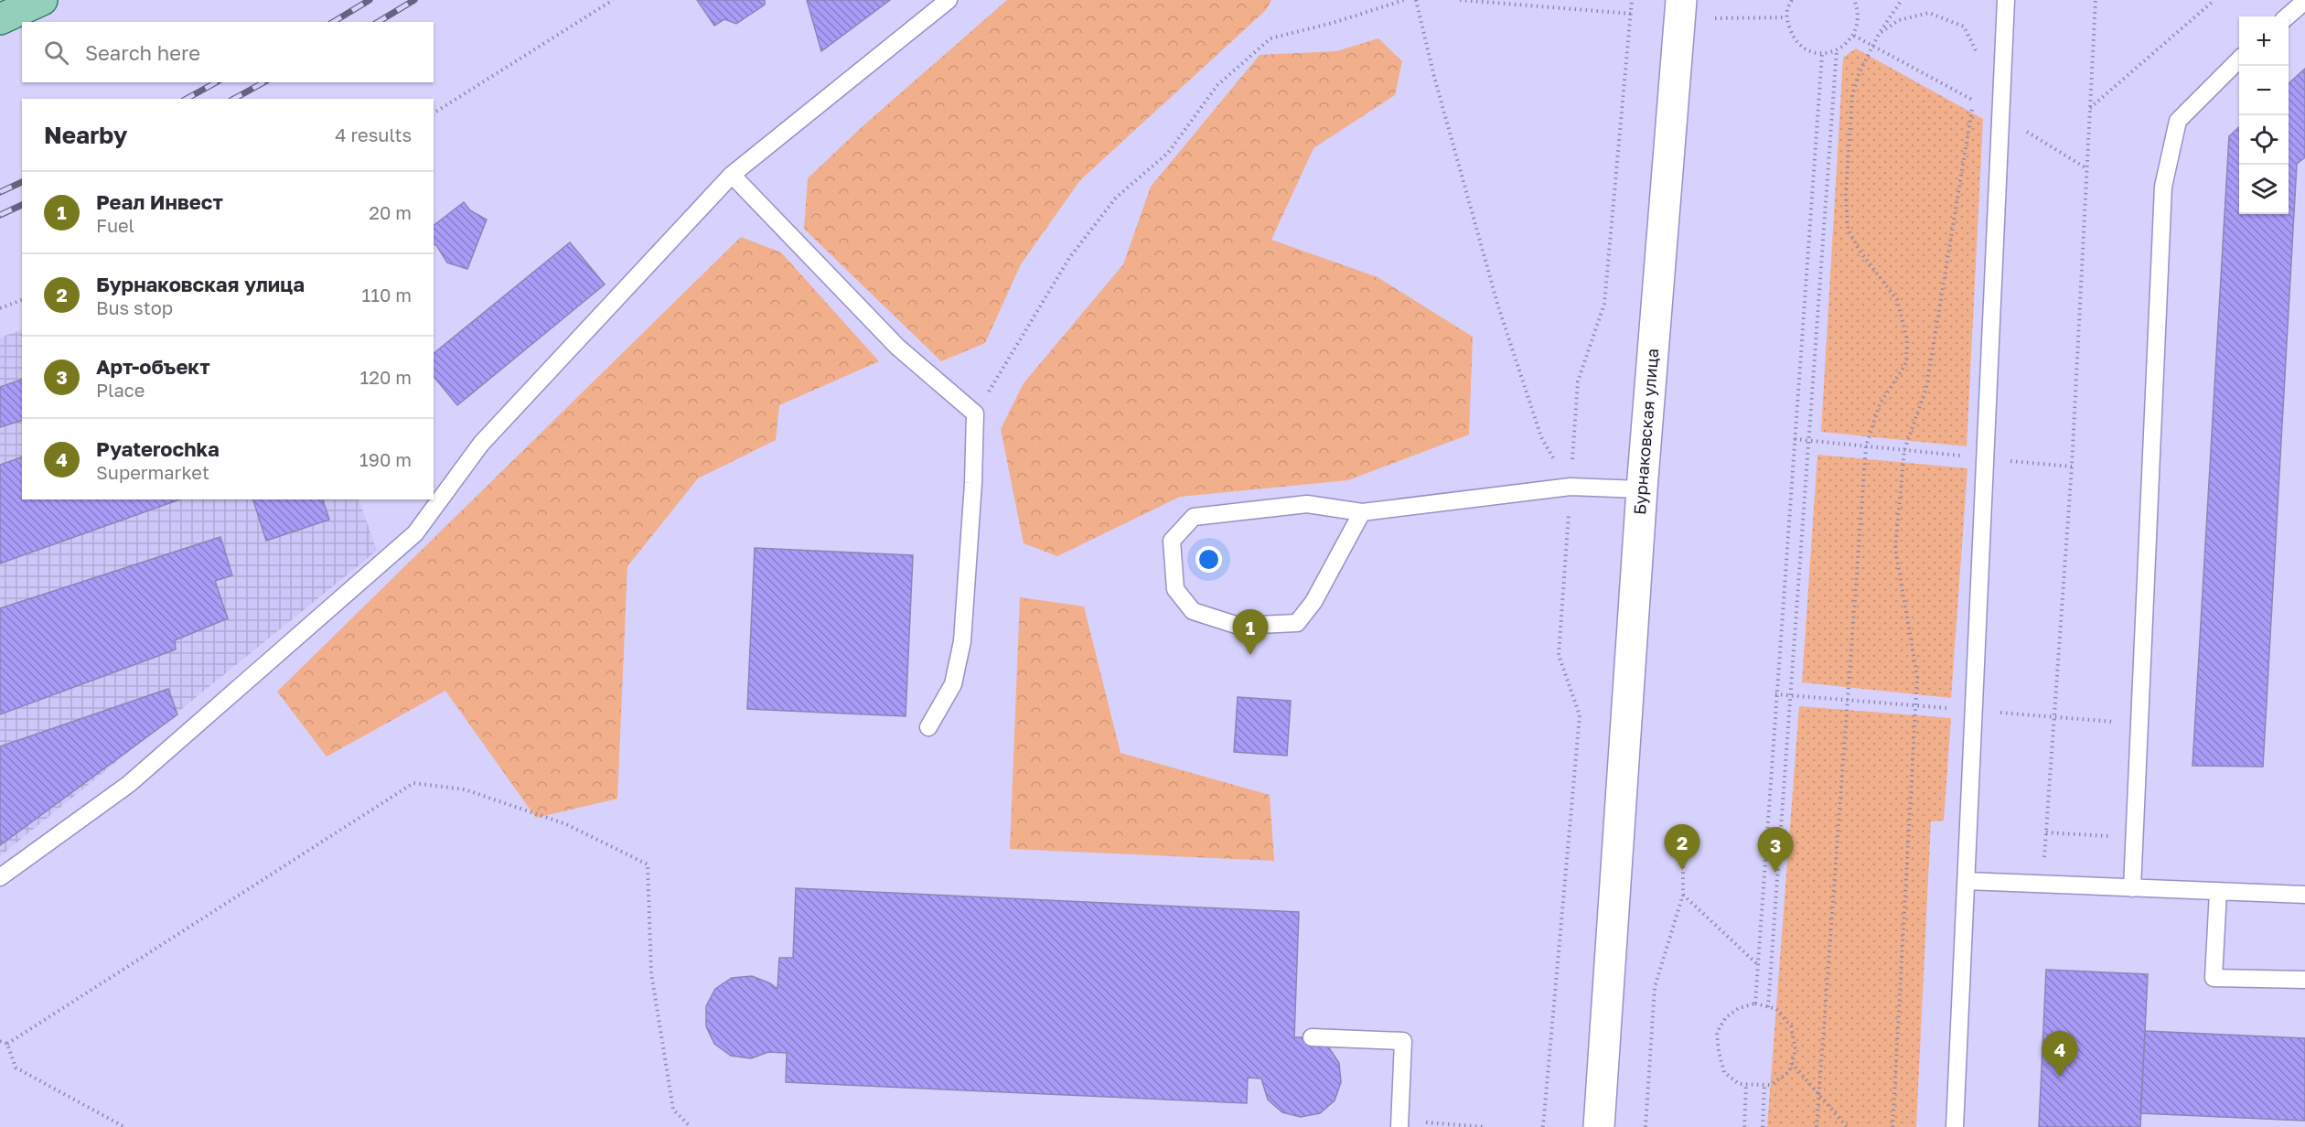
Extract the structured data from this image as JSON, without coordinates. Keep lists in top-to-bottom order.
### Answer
{
  "streets": {
    "main road": ["Бурнаковская улица"]
  },
  "page": {
    "map_buttons": ["+", "−"],
    "search": "Search here",
    "heading": ["Nearby", "4 results"],
    "list": [
      {
        "mark": "1",
        "name": "Реал Инвест",
        "note": "Fuel",
        "value": "20 m"
      },
      {
        "mark": "2",
        "name": "Бурнаковская улица",
        "note": "Bus stop",
        "value": "110 m"
      },
      {
        "mark": "3",
        "name": "Арт-объект",
        "note": "Place",
        "value": "120 m"
      },
      {
        "mark": "4",
        "name": "Pyaterochka",
        "note": "Supermarket",
        "value": "190 m"
      }
    ],
    "pins": [
      "1",
      "2",
      "3",
      "4"
    ]
  }
}
